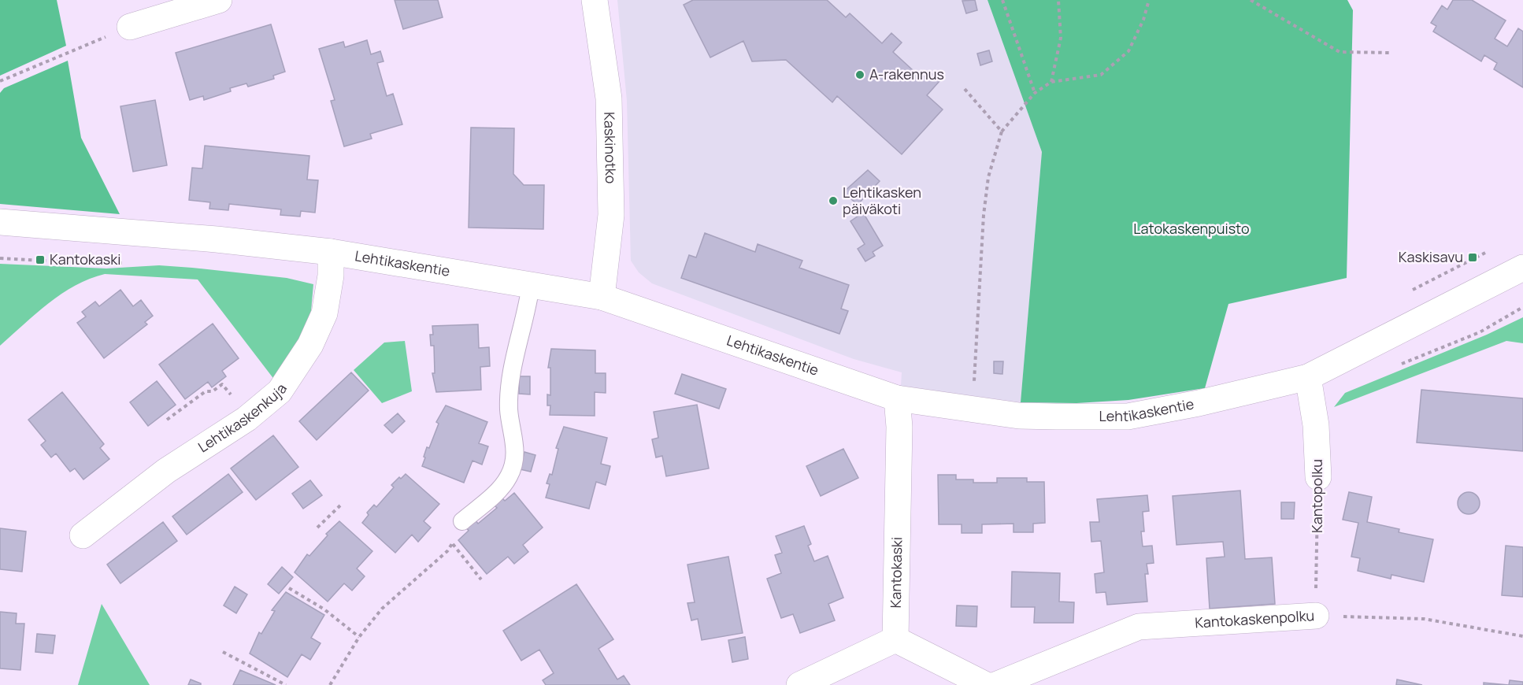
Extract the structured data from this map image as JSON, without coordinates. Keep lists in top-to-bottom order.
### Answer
{
  "streets": {
    "street": [
      "Kaskinotko",
      "Lehtikaskentie",
      "Lehtikaskenkuja",
      "Kantopolku",
      "Kantokaski",
      "Kantokaskenpolku"
    ]
  },
  "crossings": [
    ["Kaskinotko", "Lehtikaskentie"],
    ["Lehtikaskentie", "Lehtikaskenkuja"],
    ["Lehtikaskentie", "Kantopolku"],
    ["Lehtikaskentie", "Kantokaski"],
    ["Kantopolku", "Kantokaskenpolku"]
  ],
  "parks": ["Latokaskenpuisto"],
  "places": {
    "other": ["A-rakennus", "Lehtikasken päiväkoti"],
    "transit": ["Kaskisavu", "Kantokaski"]
  }
}
